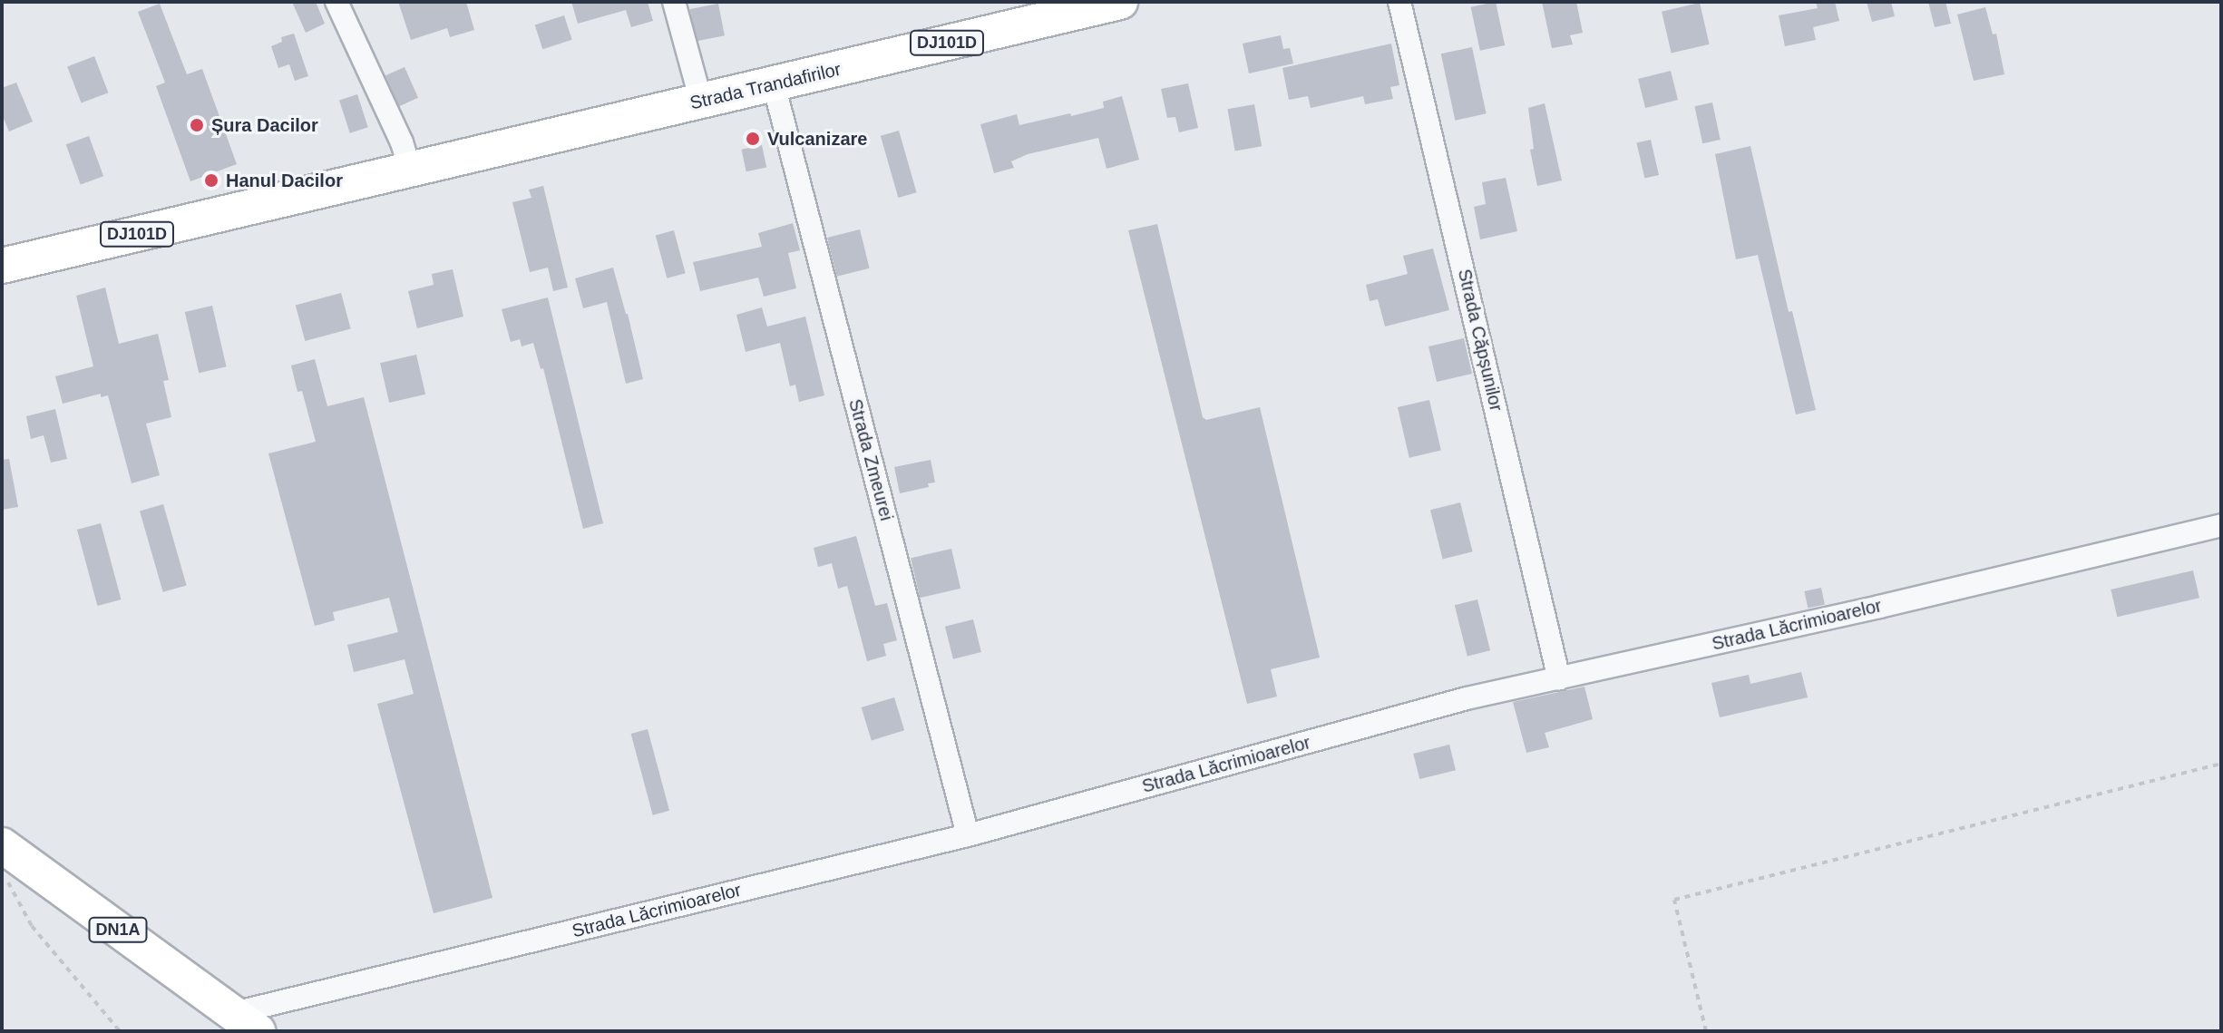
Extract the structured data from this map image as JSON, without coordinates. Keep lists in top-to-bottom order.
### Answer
{
  "streets": {
    "main road": ["DJ101D", "Strada Trandafirilor", "DN1A"],
    "street": ["Strada Căpșunilor", "Strada Zmeurei", "Strada Lăcrimioarelor"]
  },
  "crossings": [
    ["DJ101D", "Strada Trandafirilor"],
    ["Strada Trandafirilor", "Strada Zmeurei"],
    ["Strada Căpșunilor", "Strada Lăcrimioarelor"],
    ["Strada Zmeurei", "Strada Lăcrimioarelor"],
    ["Strada Lăcrimioarelor", "DN1A"]
  ],
  "places": ["Șura Dacilor", "Vulcanizare", "Hanul Dacilor"]
}
